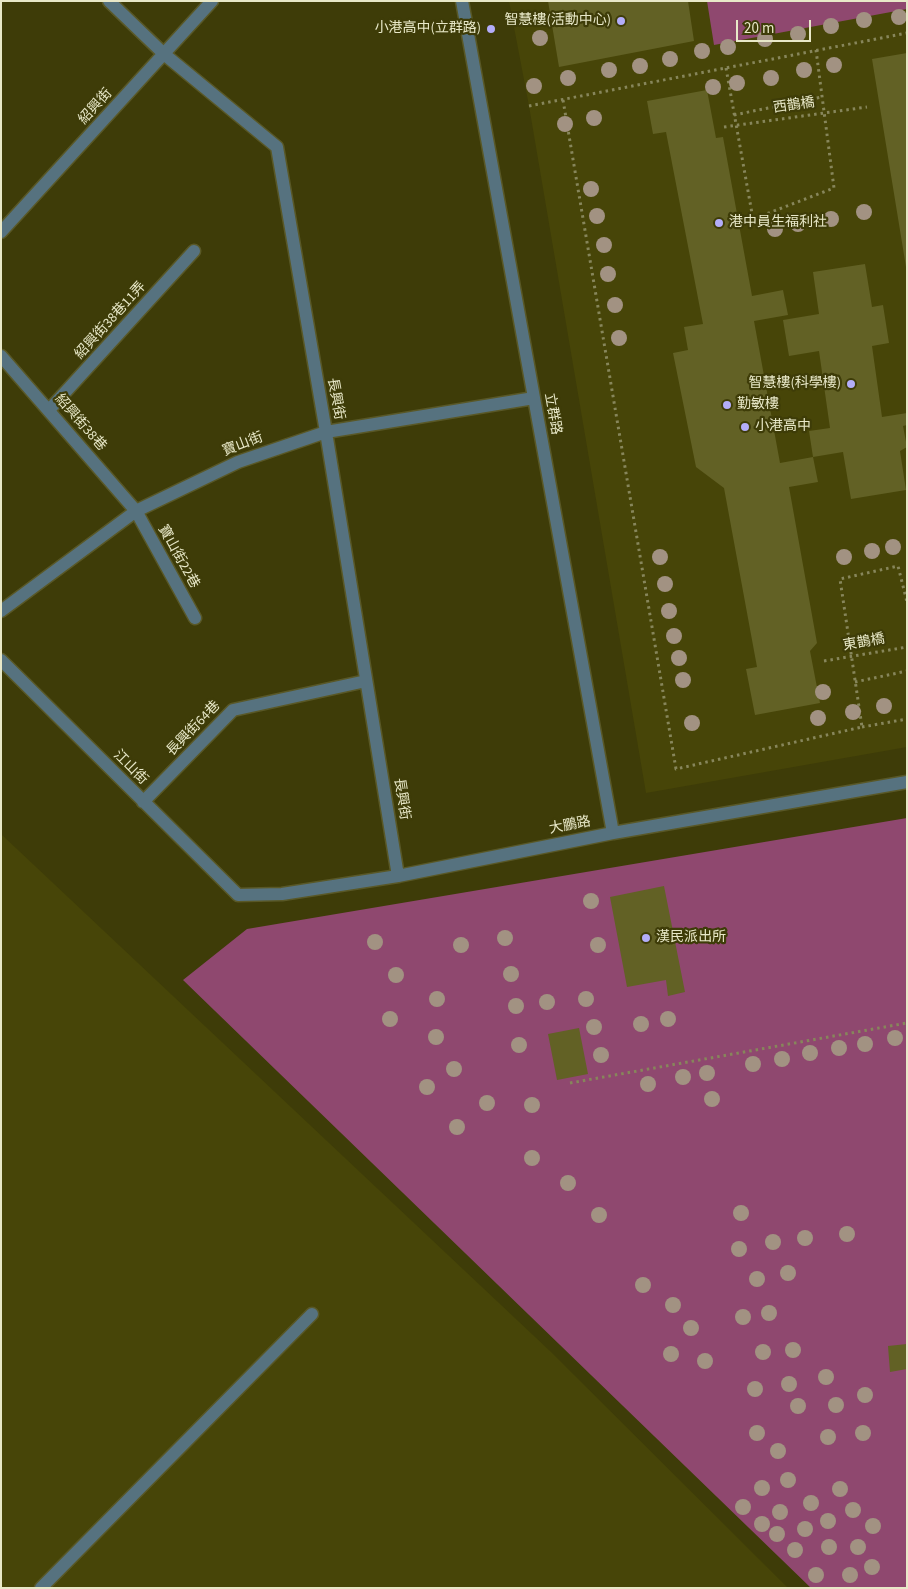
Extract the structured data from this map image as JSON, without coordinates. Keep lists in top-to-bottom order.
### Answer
{
  "streets": {
    "street": [
      "紹興街",
      "紹興街38巷11弄",
      "長興街",
      "立群路",
      "紹興街38巷",
      "寶山街",
      "寶山街22巷",
      "長興街64巷",
      "江山街",
      "大鵬路"
    ],
    "path": ["西鵲橋", "東鵲橋"]
  },
  "crossings": [
    ["紹興街", "長興街"],
    ["紹興街38巷11弄", "紹興街38巷"],
    ["長興街", "寶山街"],
    ["長興街", "長興街64巷"],
    ["長興街", "大鵬路"],
    ["立群路", "寶山街"],
    ["立群路", "大鵬路"],
    ["紹興街38巷", "寶山街"],
    ["紹興街38巷", "寶山街22巷"],
    ["寶山街", "寶山街22巷"],
    ["長興街64巷", "江山街"],
    ["江山街", "大鵬路"]
  ],
  "places": [
    "智慧樓(活動中心)",
    "小港高中(立群路)",
    "港中員生福利社",
    "智慧樓(科學樓)",
    "勤敏樓",
    "小港高中",
    "漢民派出所"
  ],
  "scale_bar": "20 m"
}
